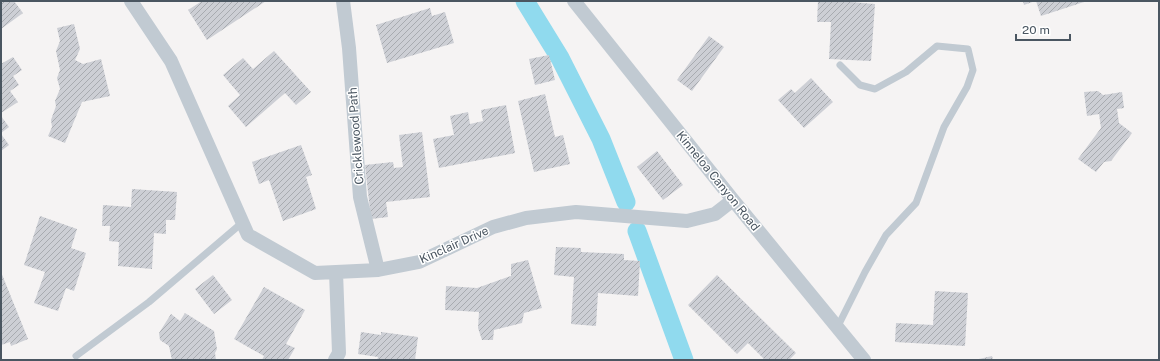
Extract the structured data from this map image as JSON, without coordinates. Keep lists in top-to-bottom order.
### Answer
{
  "streets": {
    "street": ["Cricklewood Path", "Kinneloa Canyon Road", "Kinclair Drive"]
  },
  "crossings": [
    ["Cricklewood Path", "Kinclair Drive"],
    ["Kinneloa Canyon Road", "Kinclair Drive"]
  ],
  "scale_bar": "20 m"
}
